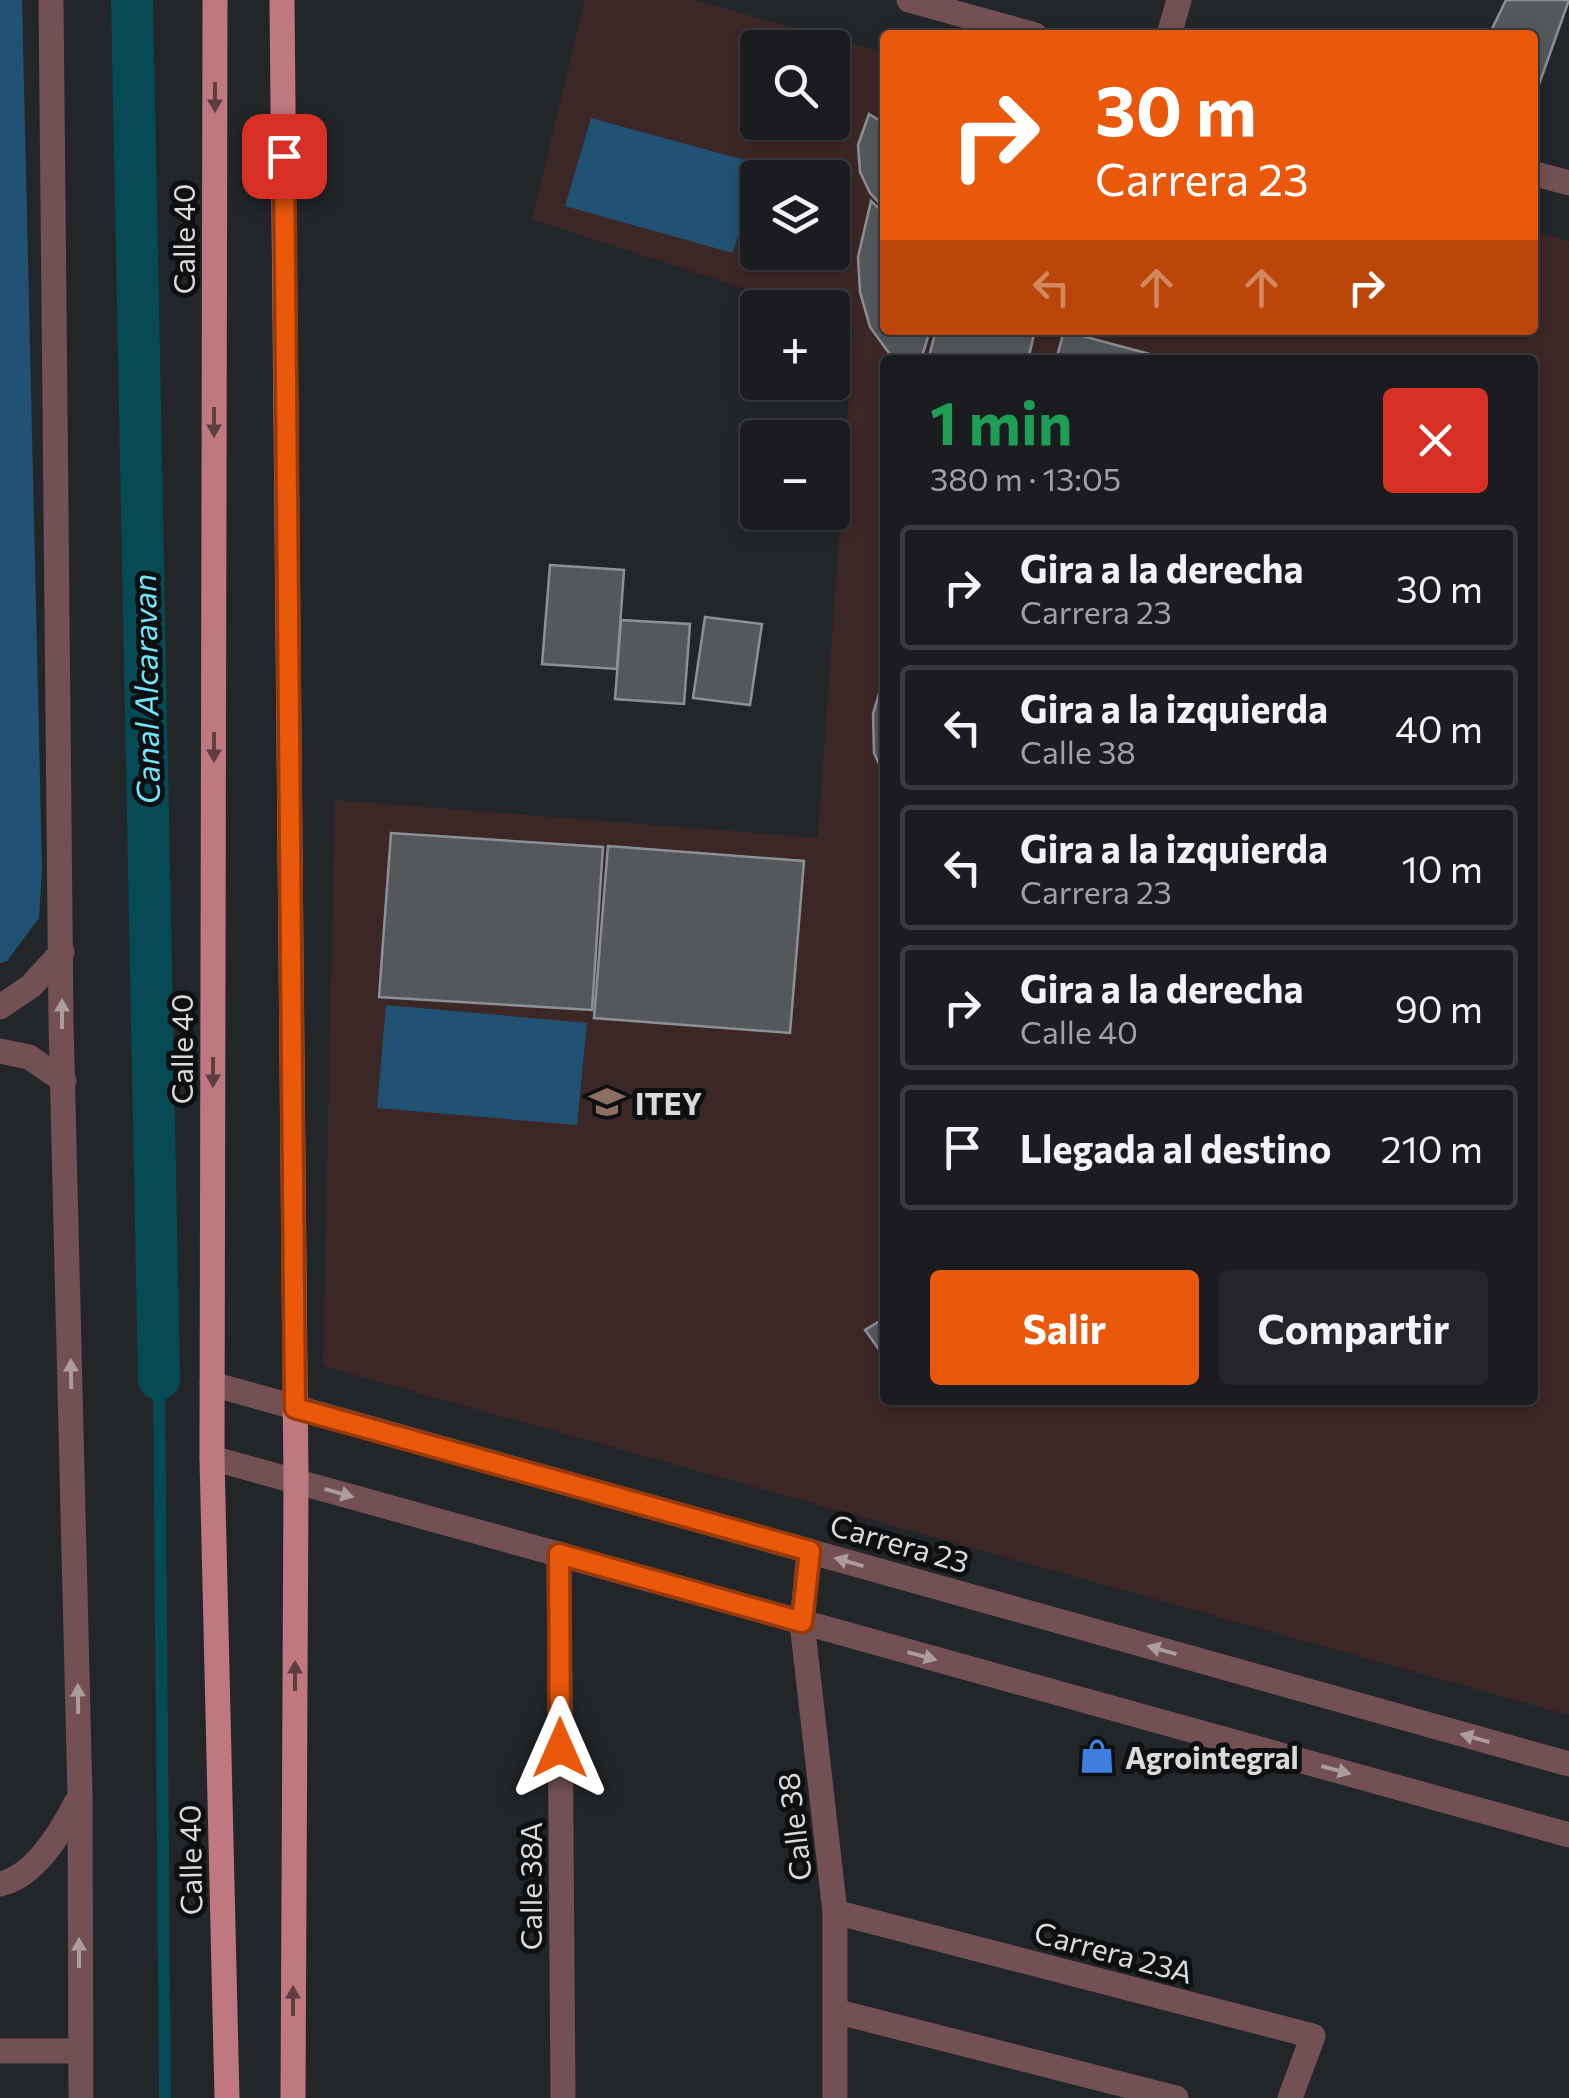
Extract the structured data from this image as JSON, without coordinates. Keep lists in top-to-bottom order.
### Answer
{
  "streets": {
    "main road": ["Calle 40"],
    "street": [
      "Carrera 23",
      "Calle 38",
      "Calle 38A",
      "Carrera 23A"
    ]
  },
  "crossings": [
    ["Calle 40", "Carrera 23"],
    ["Carrera 23", "Calle 38"],
    ["Calle 38", "Carrera 23A"]
  ],
  "water": ["Canal Alcaravan"],
  "places": {
    "school or university": ["ITEY"],
    "shop": ["Agrointegral"]
  },
  "page": {
    "map_buttons": ["+", "−"],
    "turn": ["30 m", "Carrera 23"],
    "heading": ["1 min", "380 m · 13:05"],
    "list": [
      {
        "name": "Gira a la derecha",
        "note": "Carrera 23",
        "value": "30 m"
      },
      {
        "name": "Gira a la izquierda",
        "note": "Calle 38",
        "value": "40 m"
      },
      {
        "name": "Gira a la izquierda",
        "note": "Carrera 23",
        "value": "10 m"
      },
      {
        "name": "Gira a la derecha",
        "note": "Calle 40",
        "value": "90 m"
      },
      {
        "name": "Llegada al destino",
        "value": "210 m"
      }
    ],
    "buttons": ["Salir", "Compartir"]
  }
}
